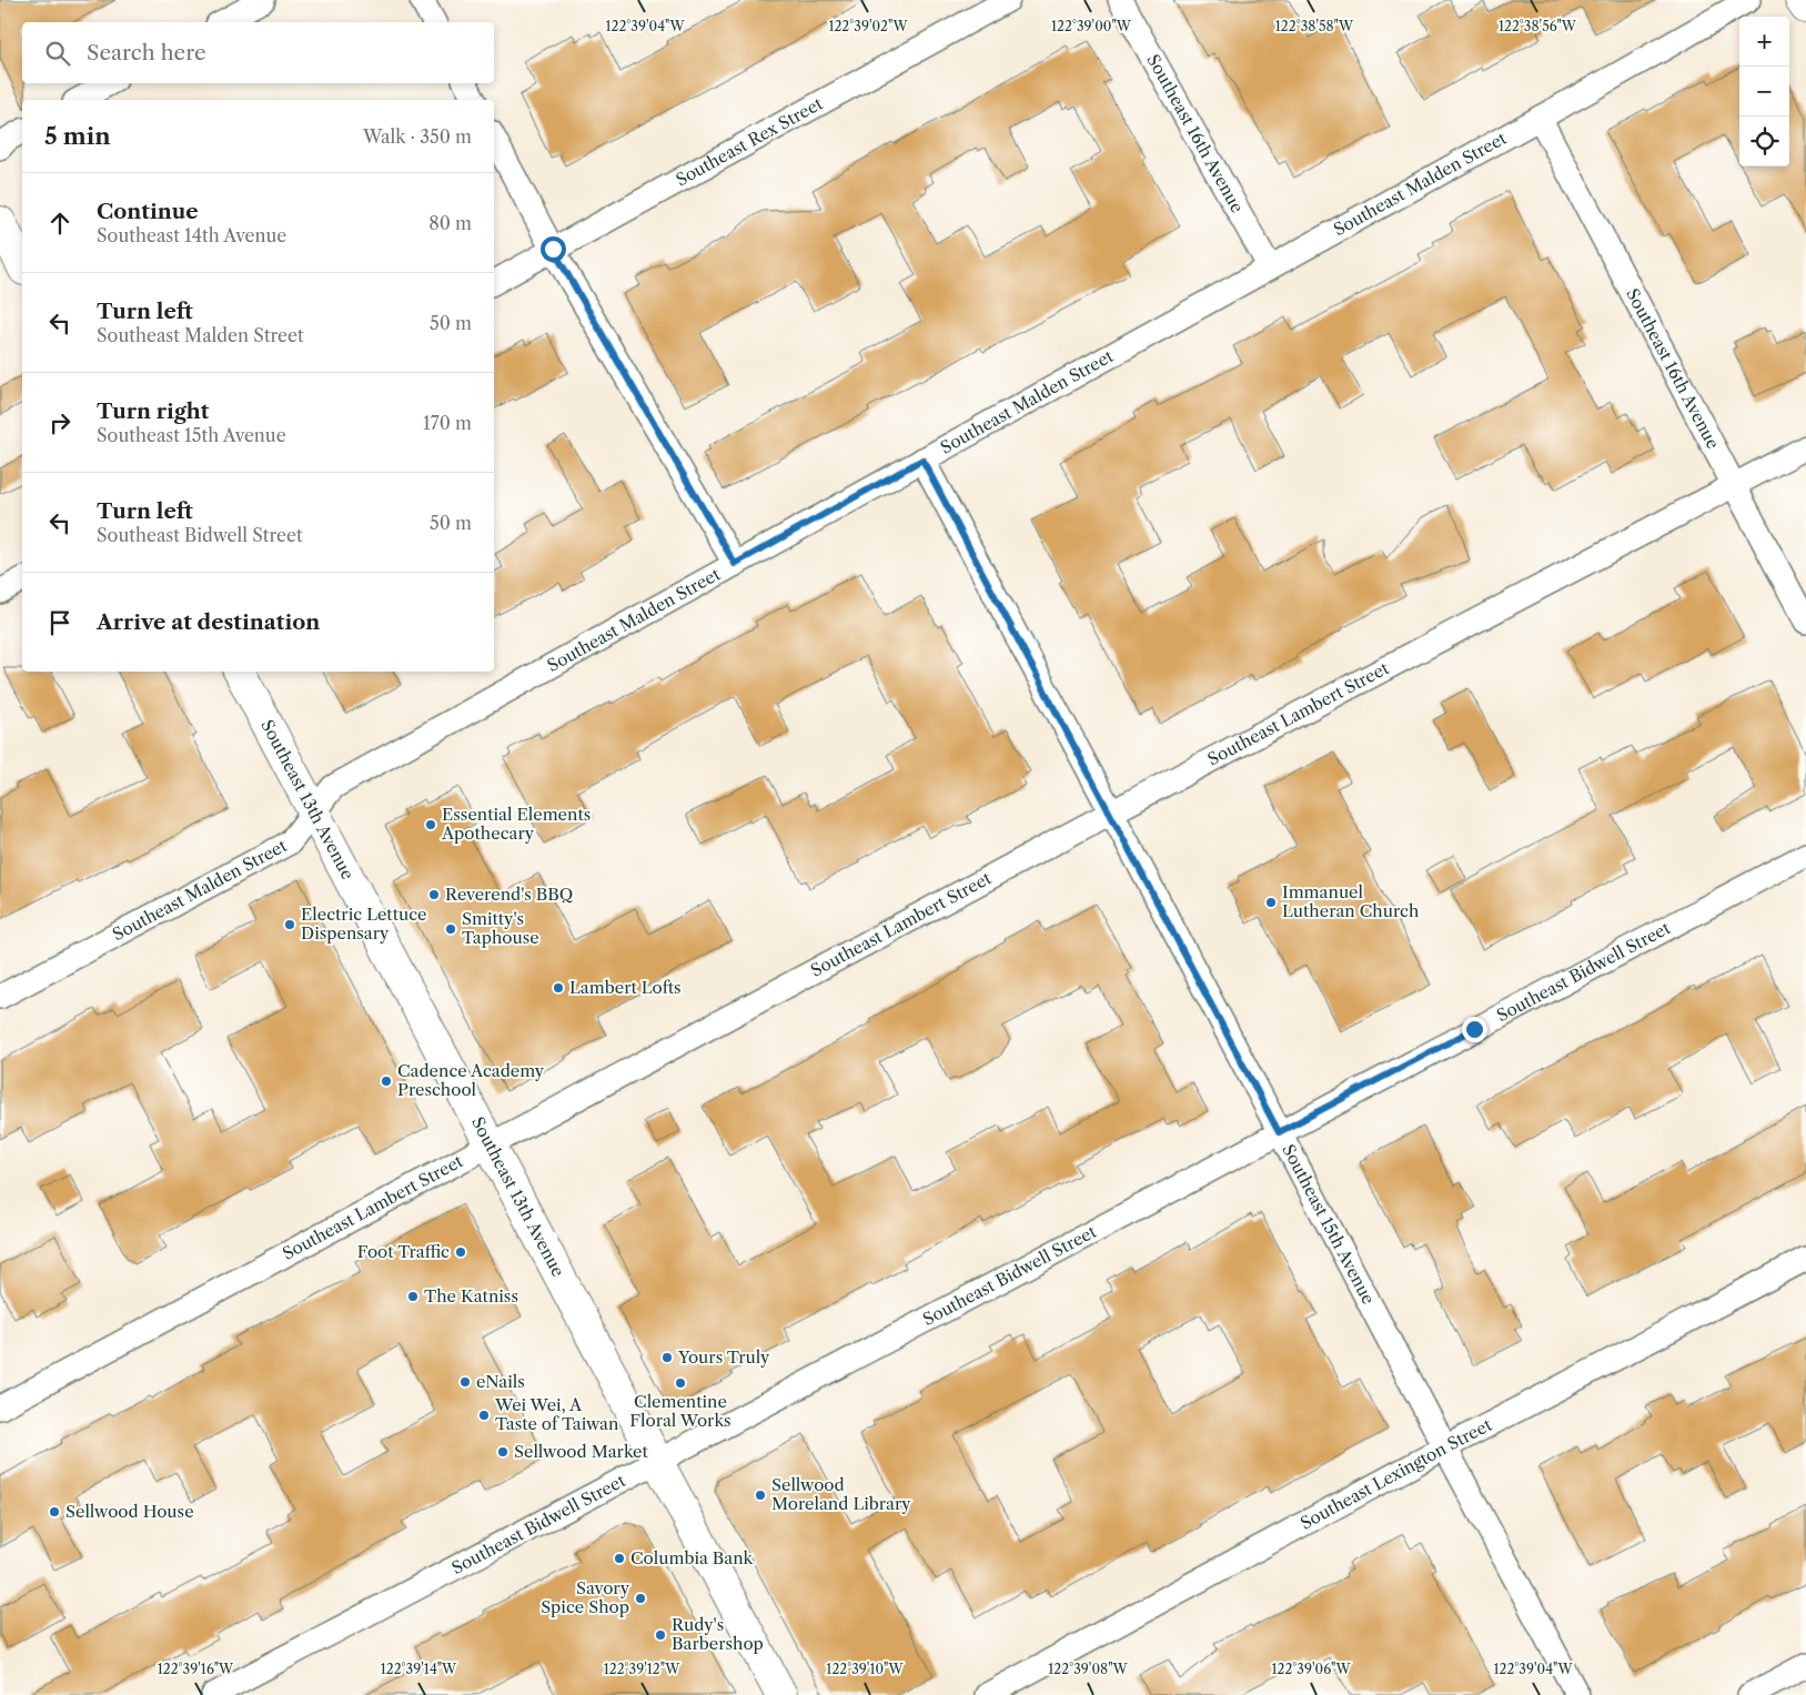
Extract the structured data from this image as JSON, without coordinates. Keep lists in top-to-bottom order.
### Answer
{
  "streets": {
    "street": [
      "Southeast 16th Avenue",
      "Southeast Rex Street",
      "Southeast Malden Street",
      "Southeast Lambert Street",
      "Southeast 13th Avenue",
      "Southeast Bidwell Street",
      "Southeast 15th Avenue",
      "Southeast Lexington Street"
    ]
  },
  "crossings": [
    ["Southeast 16th Avenue", "Southeast Malden Street"],
    ["Southeast 16th Avenue", "Southeast Lambert Street"],
    ["Southeast Malden Street", "Southeast 13th Avenue"],
    ["Southeast Malden Street", "Southeast 15th Avenue"],
    ["Southeast Lambert Street", "Southeast 13th Avenue"],
    ["Southeast Lambert Street", "Southeast 15th Avenue"],
    ["Southeast 13th Avenue", "Southeast Bidwell Street"],
    ["Southeast Bidwell Street", "Southeast 15th Avenue"],
    ["Southeast 15th Avenue", "Southeast Lexington Street"]
  ],
  "places": [
    "Essential Elements Apothecary",
    "Reverend's BBQ",
    "Immanuel Lutheran Church",
    "Electric Lettuce Dispensary",
    "Smitty's Taphouse",
    "Lambert Lofts",
    "Cadence Academy Preschool",
    "Foot Traffic",
    "The Katniss",
    "Yours Truly",
    "eNails",
    "Clementine Floral Works",
    "Wei Wei, A Taste of Taiwan",
    "Sellwood Market",
    "Sellwood Moreland Library",
    "Sellwood House",
    "Columbia Bank",
    "Savory Spice Shop",
    "Rudy's Barbershop"
  ],
  "page": {
    "map_buttons": ["+", "−"],
    "search": "Search here",
    "heading": ["5 min", "Walk · 350 m"],
    "list": [
      ["Continue", "Southeast 14th Avenue", "80 m"],
      ["Turn left", "Southeast Malden Street", "50 m"],
      ["Turn right", "Southeast 15th Avenue", "170 m"],
      ["Turn left", "Southeast Bidwell Street", "50 m"],
      "Arrive at destination"
    ]
  },
  "coordinates": [
    "122°39'04\"W",
    "122°39'02\"W",
    "122°39'00\"W",
    "122°38'58\"W",
    "122°38'56\"W",
    "122°39'16\"W",
    "122°39'14\"W",
    "122°39'12\"W",
    "122°39'10\"W",
    "122°39'08\"W",
    "122°39'06\"W"
  ]
}
